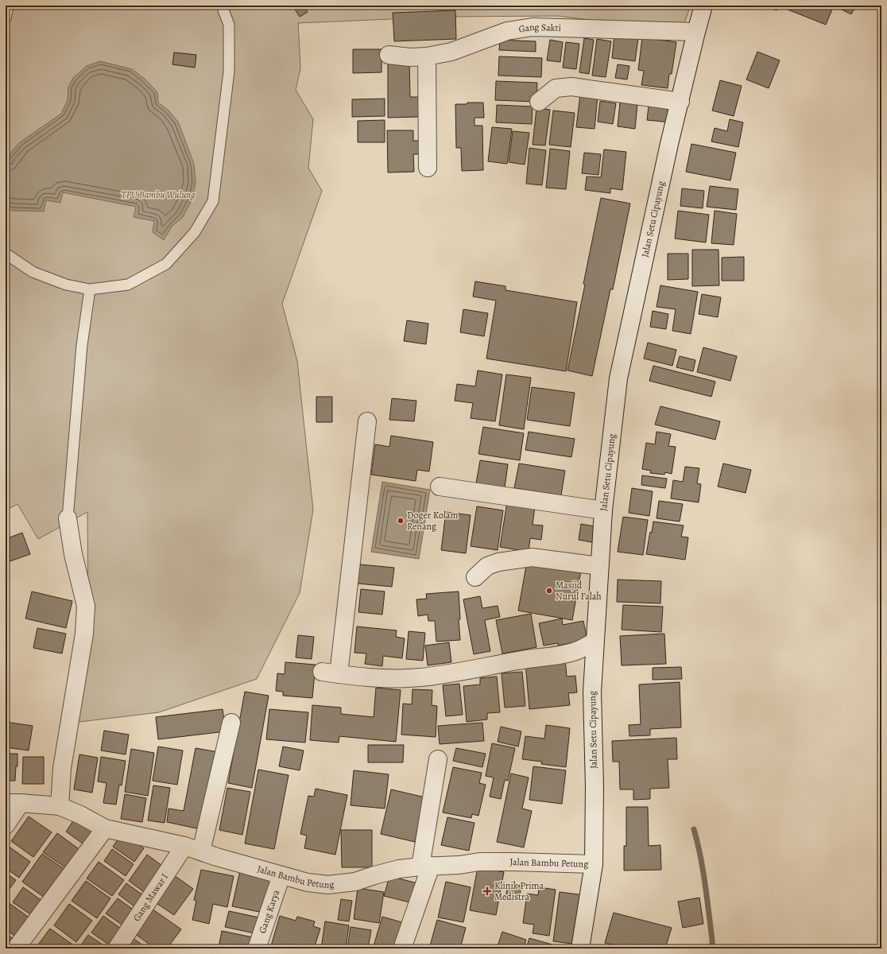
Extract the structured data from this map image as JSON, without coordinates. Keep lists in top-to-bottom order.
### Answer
{
  "streets": {
    "street": [
      "Gang Sakti",
      "Jalan Setu Cipayung",
      "Jalan Bambu Petung",
      "Gang Mawar I",
      "Gang Karya"
    ]
  },
  "crossings": [
    ["Gang Sakti", "Jalan Setu Cipayung"],
    ["Jalan Setu Cipayung", "Jalan Bambu Petung"],
    ["Jalan Bambu Petung", "Gang Mawar I"],
    ["Jalan Bambu Petung", "Gang Karya"]
  ],
  "parks": ["TPU Bambu Wulung"],
  "places": {
    "other": ["Doger Kolam Renang", "Masjid Nurul Falah"],
    "health": ["Klinik Prima Medistra"]
  }
}
